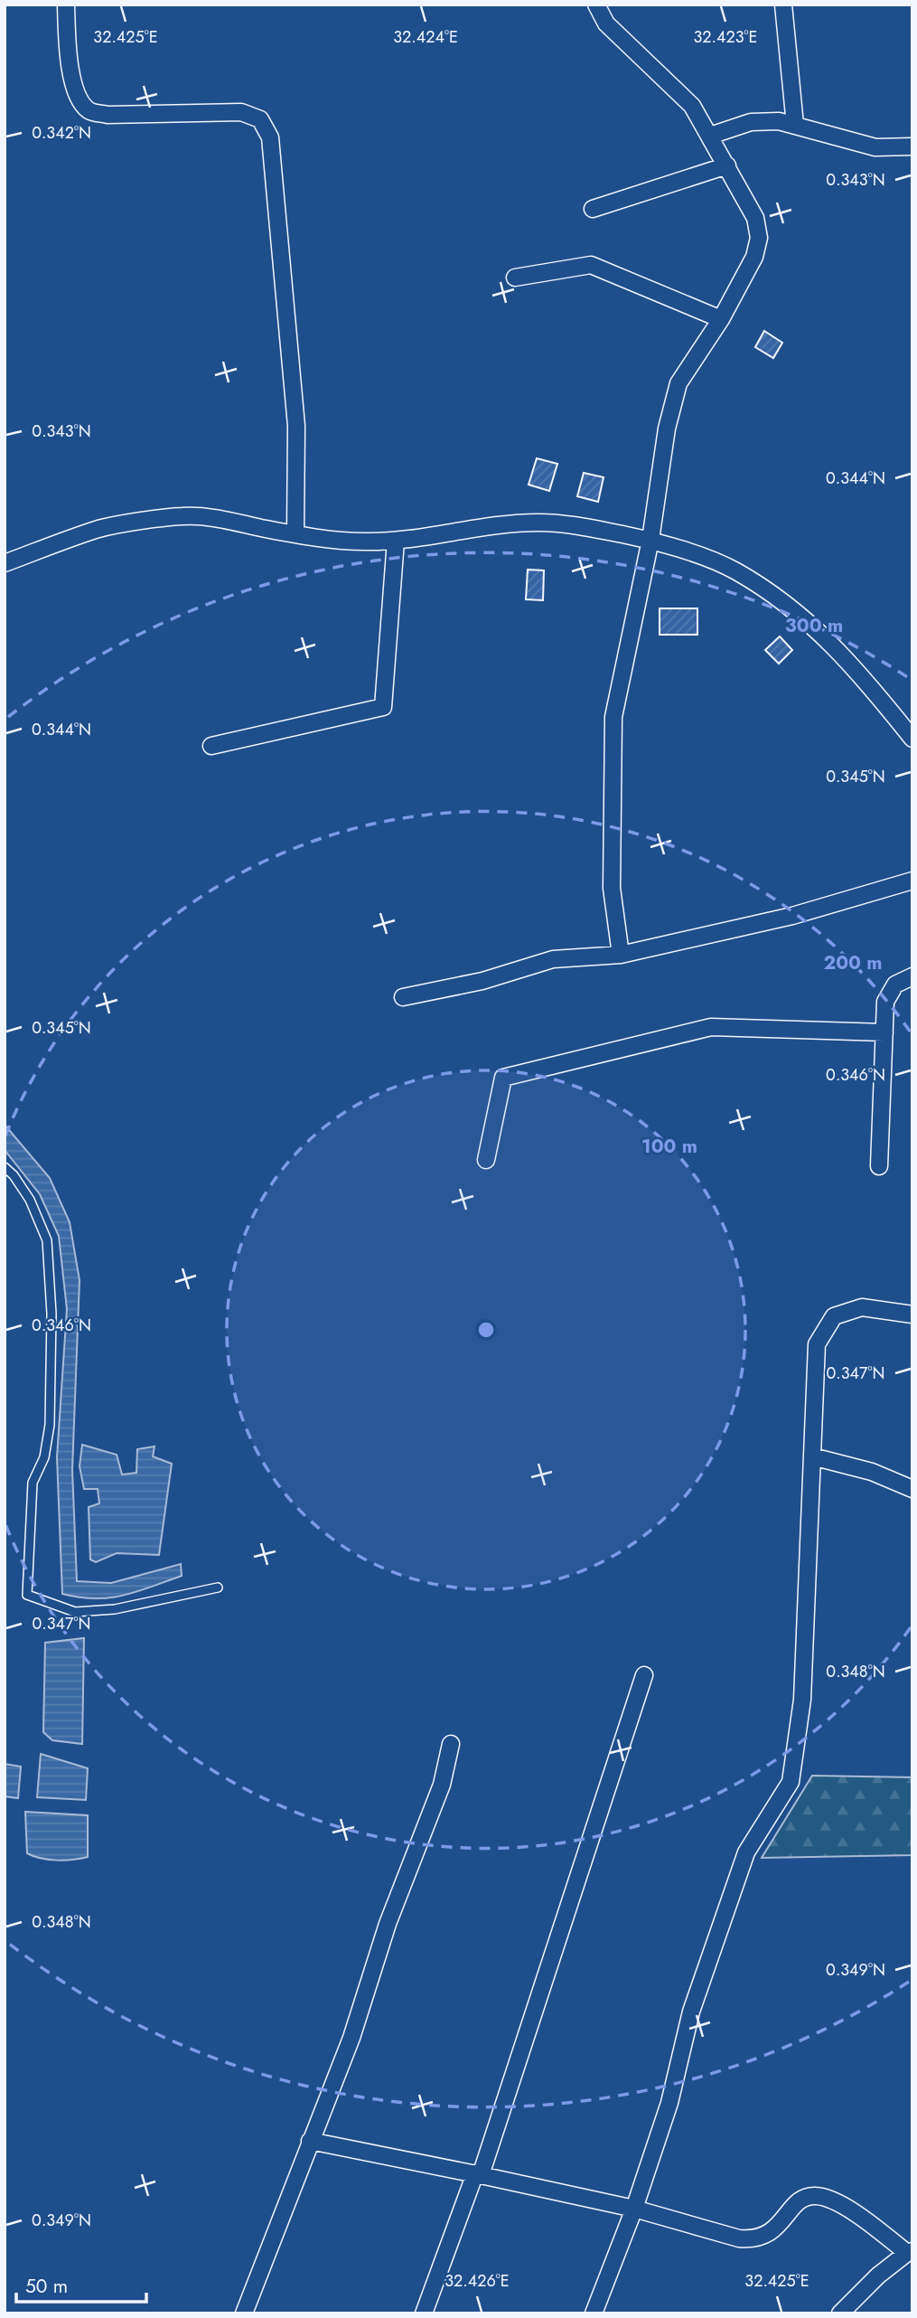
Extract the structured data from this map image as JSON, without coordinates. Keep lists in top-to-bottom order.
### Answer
{
  "scale_bar": "50 m",
  "coordinates": [
    "32.425°E",
    "32.424°E",
    "32.423°E",
    "0.342°N",
    "0.343°N",
    "0.344°N",
    "0.345°N",
    "0.346°N",
    "0.347°N",
    "0.348°N",
    "0.349°N",
    "32.426°E"
  ],
  "rings": ["300 m", "200 m", "100 m"]
}
